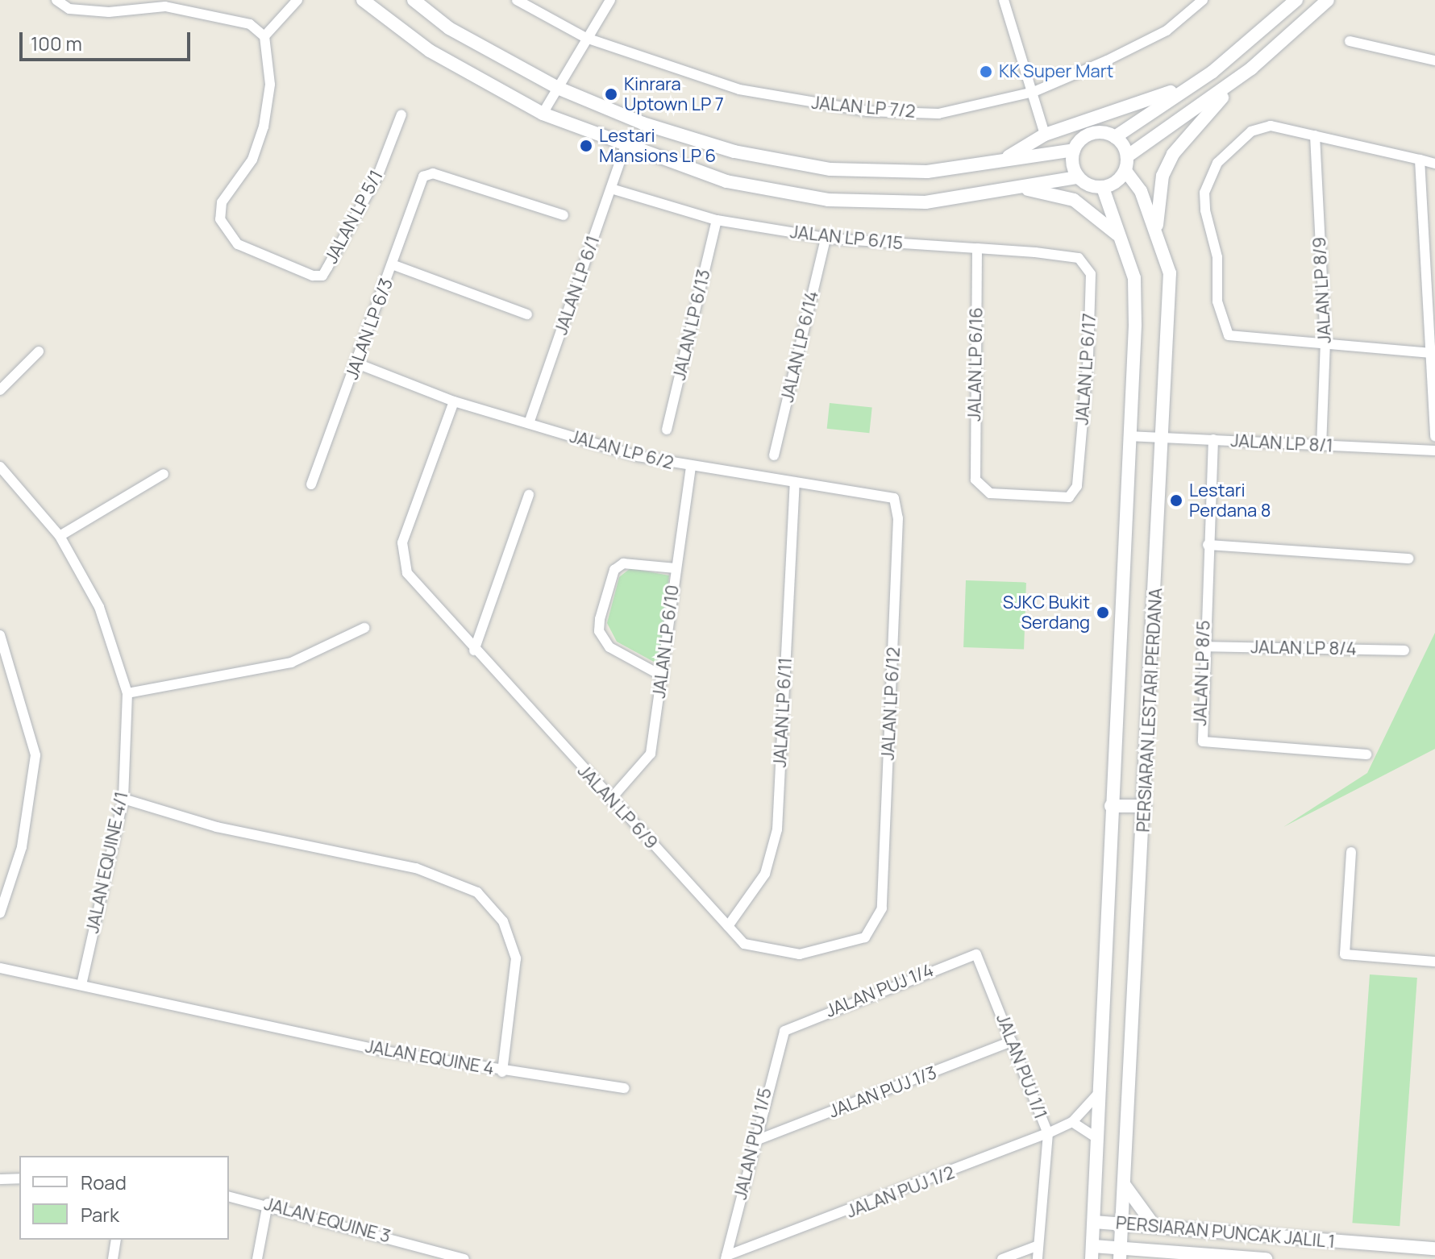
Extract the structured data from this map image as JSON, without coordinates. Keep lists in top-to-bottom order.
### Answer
{
  "streets": {
    "main road": ["PERSIARAN LESTARI PERDANA", "PERSIARAN PUNCAK JALIL 1"],
    "street": [
      "JALAN LP 7/2",
      "JALAN LP 5/1",
      "JALAN LP 6/15",
      "JALAN LP 6/1",
      "JALAN LP 8/9",
      "JALAN LP 6/13",
      "JALAN LP 6/3",
      "JALAN LP 6/14",
      "JALAN LP 6/16",
      "JALAN LP 6/17",
      "JALAN LP 8/1",
      "JALAN LP 6/2",
      "JALAN LP 6/10",
      "JALAN LP 8/4",
      "JALAN LP 8/5",
      "JALAN LP 6/12",
      "JALAN LP 6/11",
      "JALAN LP 6/9",
      "JALAN EQUINE 4/1",
      "JALAN PUJ 1/4",
      "JALAN EQUINE 4",
      "JALAN PUJ 1/1",
      "JALAN PUJ 1/3",
      "JALAN PUJ 1/5",
      "JALAN PUJ 1/2",
      "JALAN EQUINE 3"
    ]
  },
  "crossings": [
    ["JALAN LP 6/15", "JALAN LP 6/1"],
    ["JALAN LP 6/15", "JALAN LP 6/13"],
    ["JALAN LP 6/15", "JALAN LP 6/14"],
    ["JALAN LP 6/15", "JALAN LP 6/16"],
    ["JALAN LP 6/15", "JALAN LP 6/17"],
    ["JALAN LP 6/1", "JALAN LP 6/2"],
    ["JALAN LP 8/9", "JALAN LP 8/1"],
    ["JALAN LP 6/3", "JALAN LP 6/2"],
    ["JALAN LP 6/16", "JALAN LP 6/17"],
    ["JALAN LP 8/1", "JALAN LP 8/5"],
    ["JALAN LP 8/1", "PERSIARAN LESTARI PERDANA"],
    ["JALAN LP 6/2", "JALAN LP 6/10"],
    ["JALAN LP 6/2", "JALAN LP 6/12"],
    ["JALAN LP 6/2", "JALAN LP 6/11"],
    ["JALAN LP 6/2", "JALAN LP 6/9"],
    ["JALAN LP 6/10", "JALAN LP 6/9"],
    ["JALAN LP 8/4", "JALAN LP 8/5"],
    ["JALAN LP 6/12", "JALAN LP 6/9"],
    ["PERSIARAN LESTARI PERDANA", "JALAN PUJ 1/2"],
    ["PERSIARAN LESTARI PERDANA", "PERSIARAN PUNCAK JALIL 1"],
    ["JALAN LP 6/11", "JALAN LP 6/9"],
    ["JALAN EQUINE 4/1", "JALAN EQUINE 4"],
    ["JALAN PUJ 1/4", "JALAN PUJ 1/1"],
    ["JALAN PUJ 1/4", "JALAN PUJ 1/5"],
    ["JALAN PUJ 1/1", "JALAN PUJ 1/3"],
    ["JALAN PUJ 1/1", "JALAN PUJ 1/2"],
    ["JALAN PUJ 1/3", "JALAN PUJ 1/5"],
    ["JALAN PUJ 1/5", "JALAN PUJ 1/2"]
  ],
  "places": [
    "KK Super Mart",
    "Kinrara Uptown LP 7",
    "Lestari Mansions LP 6",
    "Lestari Perdana 8",
    "SJKC Bukit Serdang"
  ],
  "legend": ["Road", "Park"],
  "scale_bar": "100 m"
}
